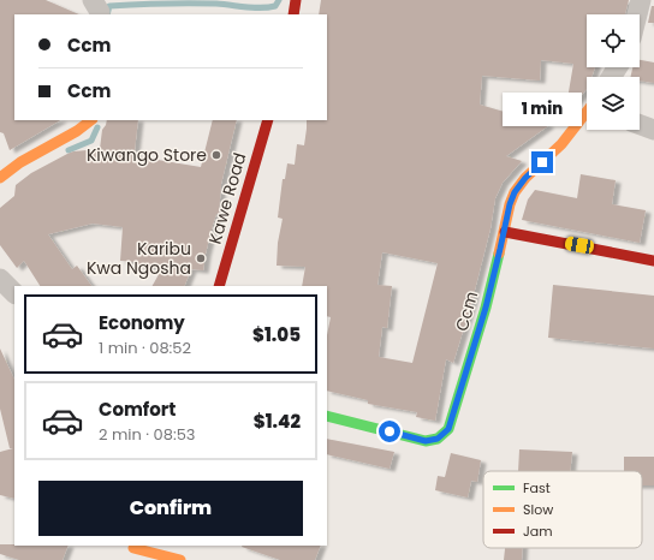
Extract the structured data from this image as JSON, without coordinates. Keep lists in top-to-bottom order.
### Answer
{
  "streets": {
    "street": ["Kawe Road", "Ccm"]
  },
  "places": ["Kiwango Store", "Karibu Kwa Ngosha"],
  "legend": ["Fast", "Slow", "Jam"],
  "page": {
    "banner": ["Ccm", "Ccm"],
    "bubble": "1 min",
    "list": [
      {
        "name": "Economy",
        "note": "1 min · 08:52",
        "value": "$1.05"
      },
      {
        "name": "Comfort",
        "note": "2 min · 08:53",
        "value": "$1.42"
      }
    ],
    "buttons": "Confirm"
  }
}
